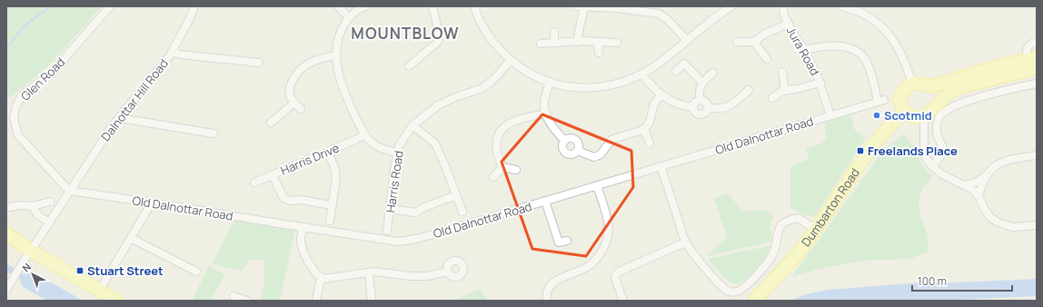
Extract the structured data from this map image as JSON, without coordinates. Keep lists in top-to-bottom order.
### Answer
{
  "streets": {
    "main road": ["Dumbarton Road"],
    "street": [
      "Jura Road",
      "Glen Road",
      "Dalnottar Hill Road",
      "Old Dalnottar Road",
      "Harris Drive",
      "Harris Road"
    ]
  },
  "crossings": [
    ["Jura Road", "Old Dalnottar Road"],
    ["Glen Road", "Dalnottar Hill Road"],
    ["Glen Road", "Old Dalnottar Road"],
    ["Dalnottar Hill Road", "Old Dalnottar Road"]
  ],
  "districts": ["MOUNTBLOW"],
  "places": {
    "other": ["Scotmid"],
    "transit": ["Freelands Place", "Stuart Street"]
  },
  "scale_bar": "100 m",
  "north": "top left"
}
